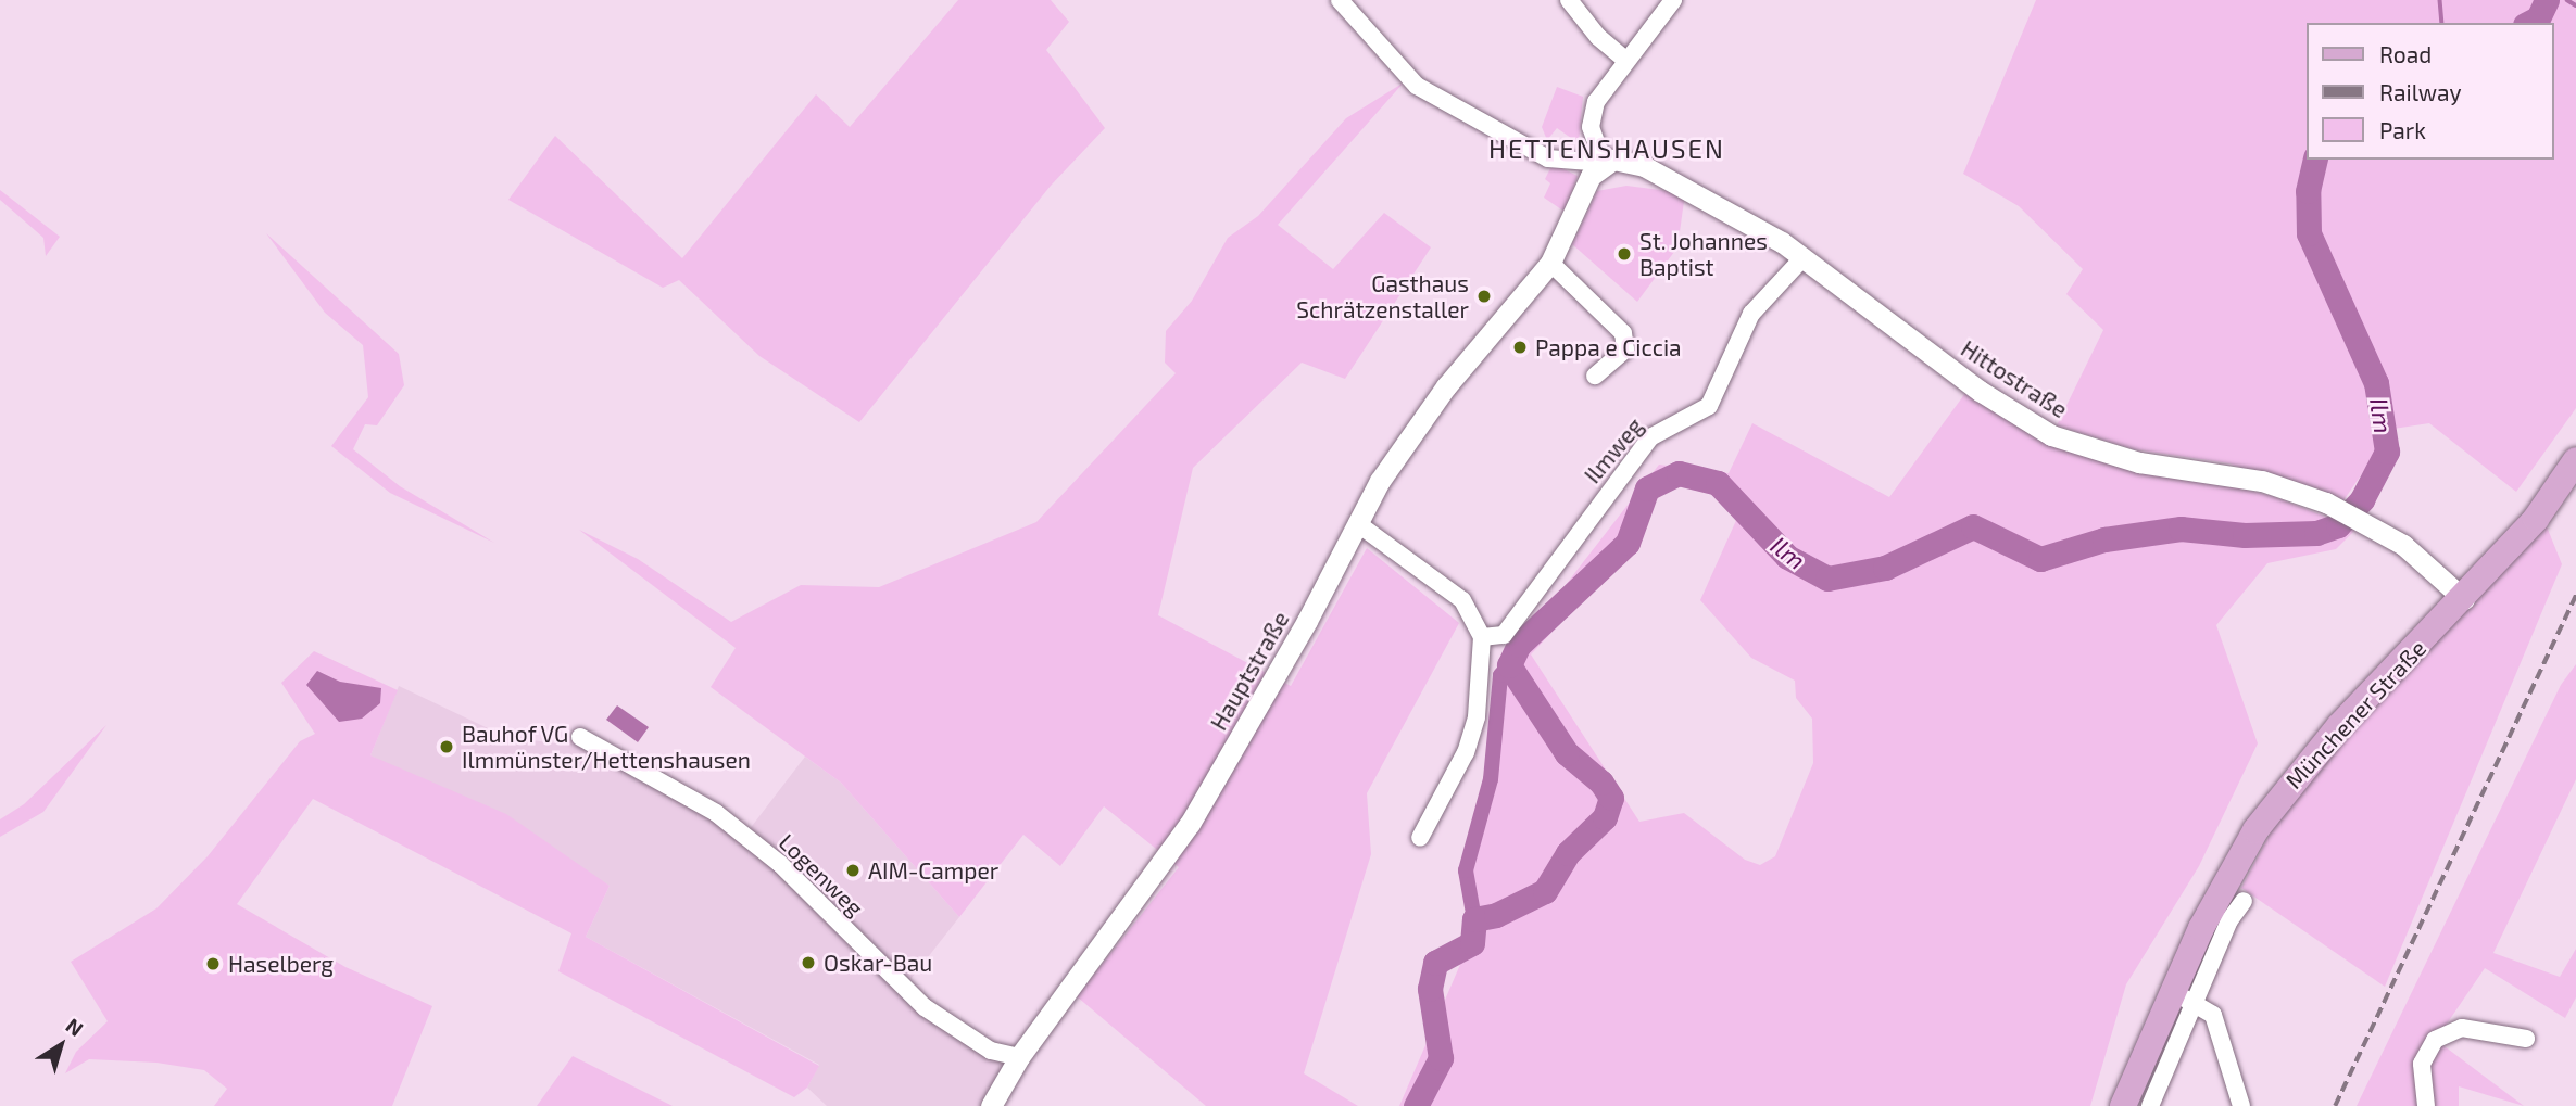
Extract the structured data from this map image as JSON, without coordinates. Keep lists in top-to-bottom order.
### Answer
{
  "streets": {
    "main road": ["Münchener Straße"],
    "street": [
      "Hittostraße",
      "Ilmweg",
      "Hauptstraße",
      "Logenweg"
    ]
  },
  "crossings": [
    ["Hittostraße", "Ilmweg"],
    ["Hittostraße", "Hauptstraße"],
    ["Hittostraße", "Münchener Straße"],
    ["Hauptstraße", "Logenweg"]
  ],
  "districts": ["HETTENSHAUSEN"],
  "water": ["Ilm"],
  "places": [
    "St. Johannes Baptist",
    "Gasthaus Schrätzenstaller",
    "Pappa e Ciccia",
    "Bauhof VG Ilmmünster/Hettenshausen",
    "AIM-Camper",
    "Oskar-Bau",
    "Haselberg"
  ],
  "legend": ["Road", "Railway", "Park"],
  "north": "top right"
}
